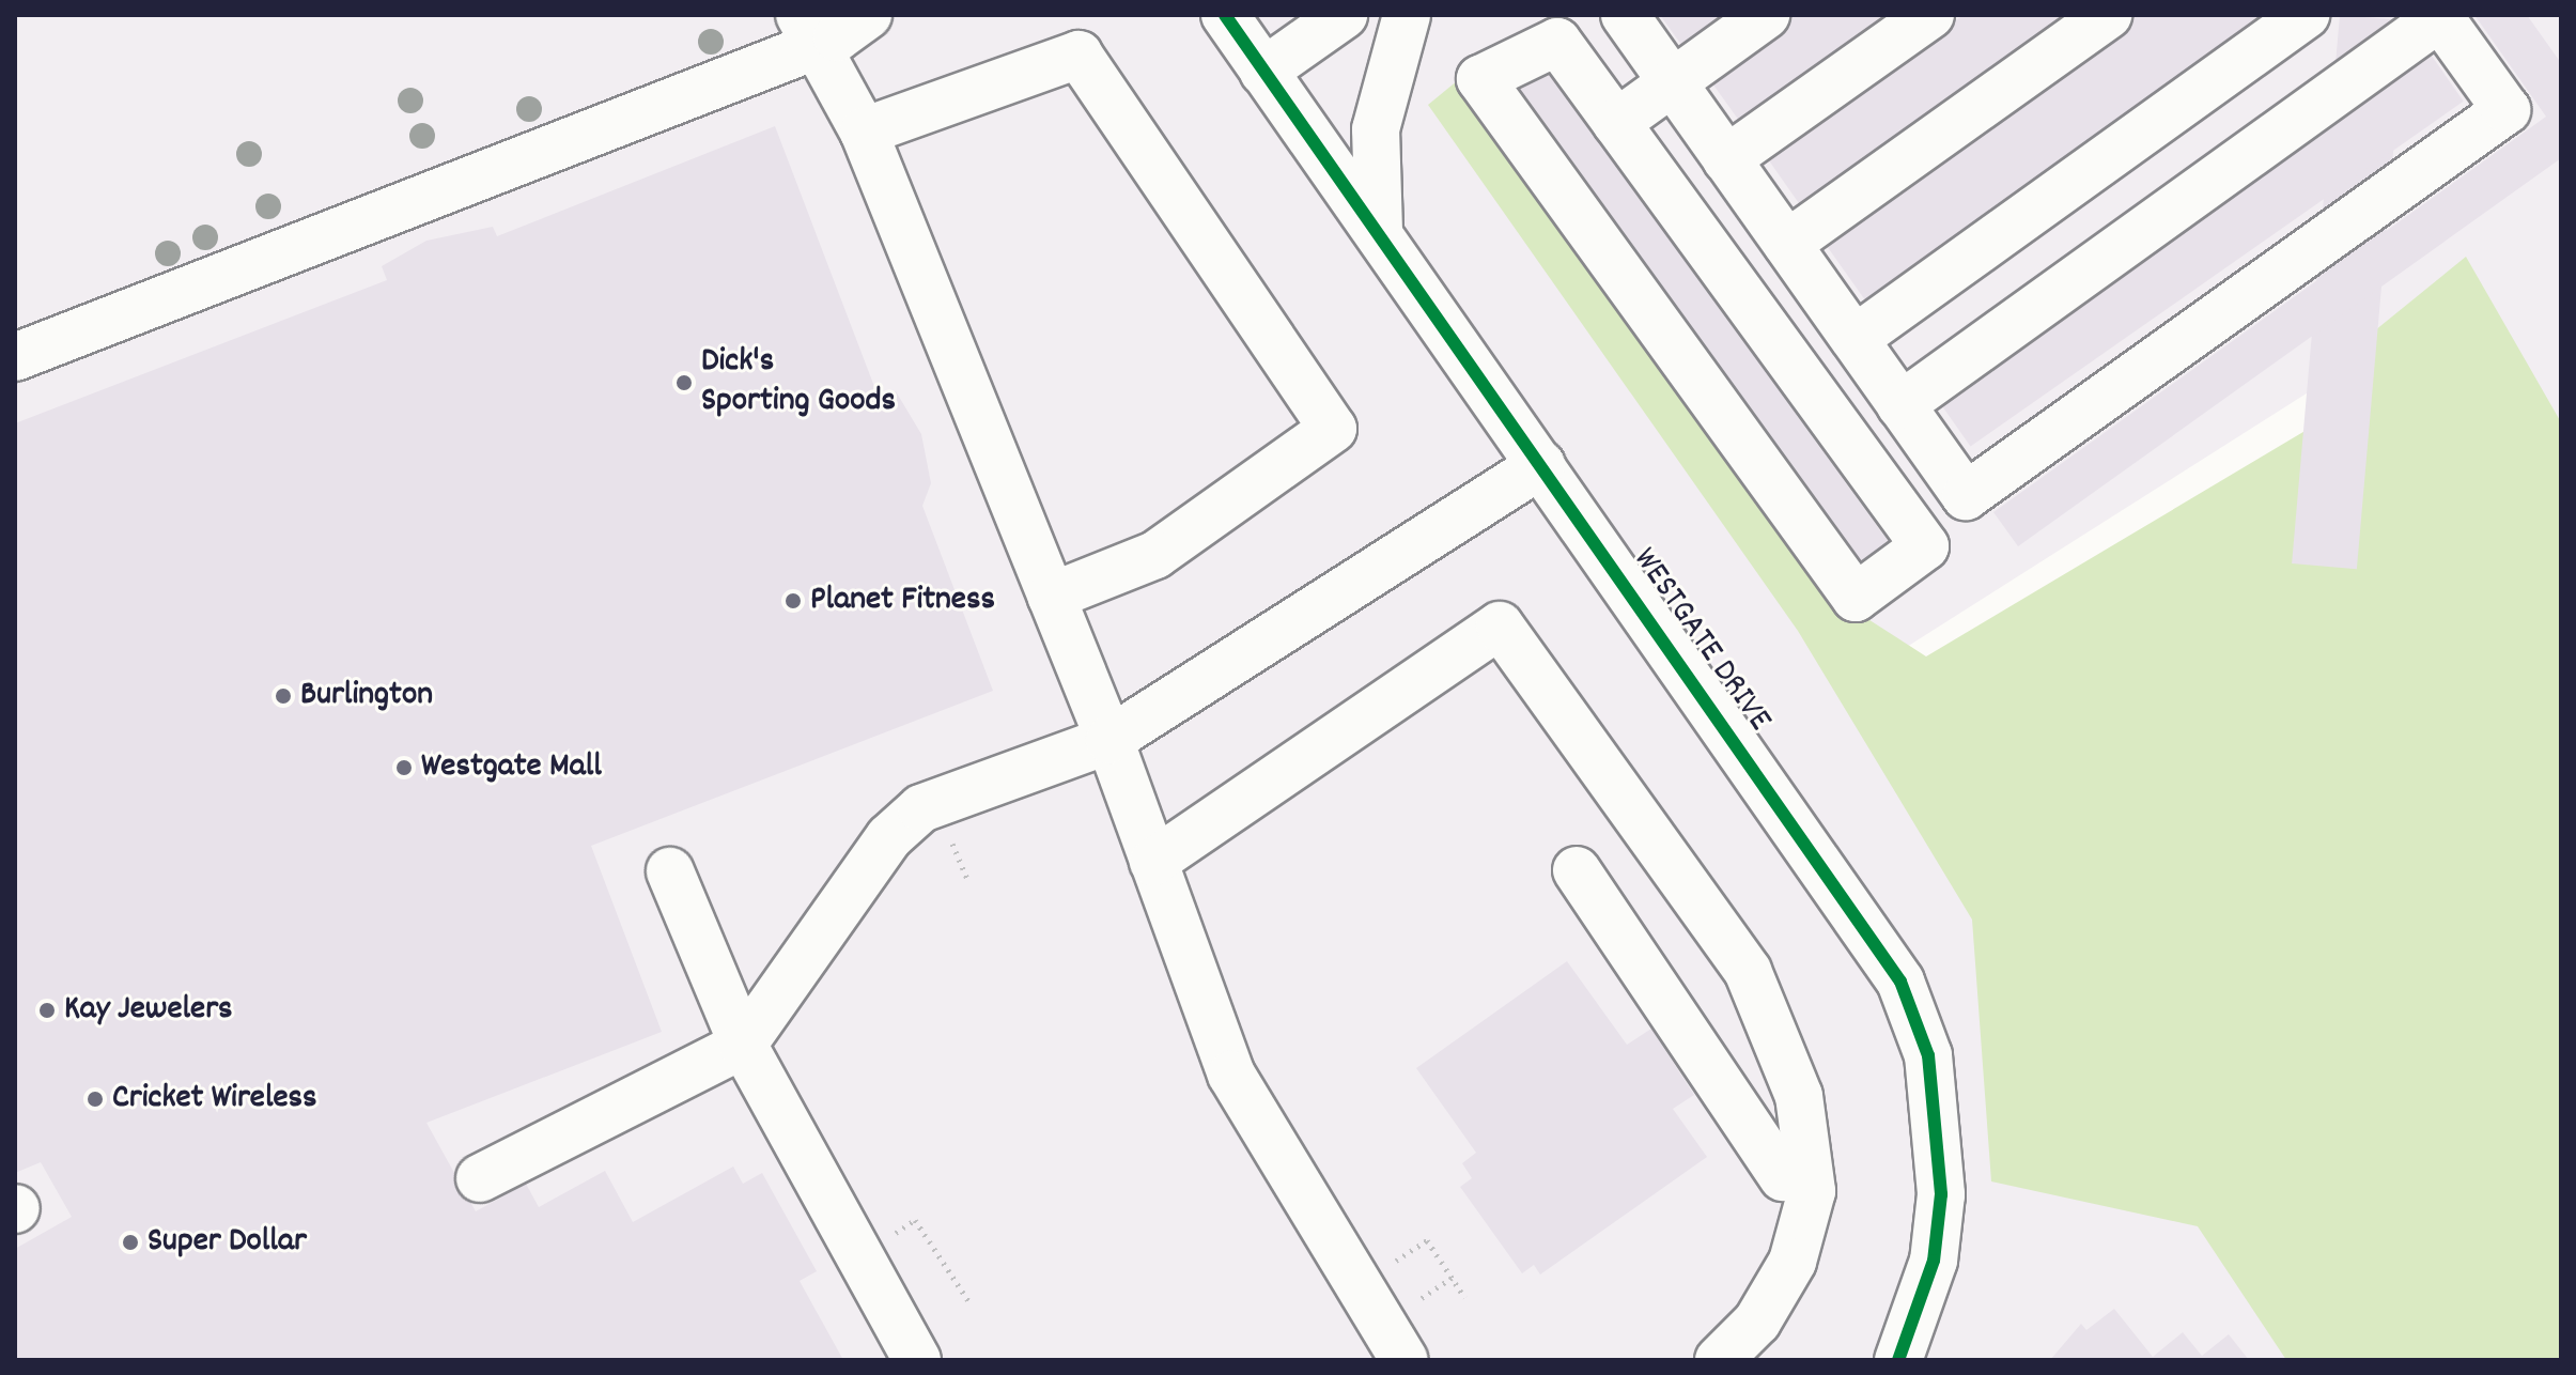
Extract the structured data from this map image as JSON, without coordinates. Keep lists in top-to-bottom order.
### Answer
{
  "streets": {
    "street": ["WESTGATE DRIVE"]
  },
  "places": [
    "Dick's Sporting Goods",
    "Planet Fitness",
    "Burlington",
    "Westgate Mall",
    "Kay Jewelers",
    "Cricket Wireless",
    "Super Dollar"
  ]
}
